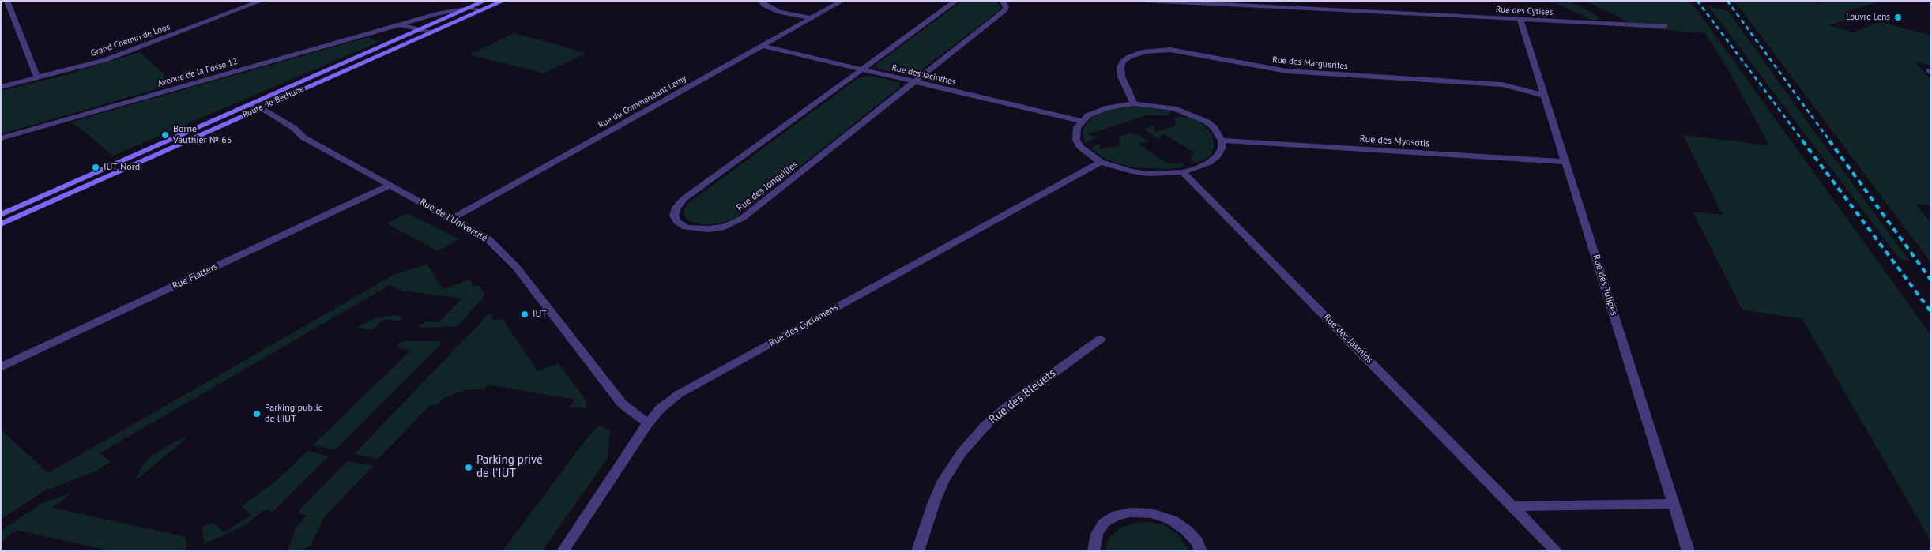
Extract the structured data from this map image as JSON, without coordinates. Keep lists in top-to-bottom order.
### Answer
{
  "streets": {
    "main road": ["Route de Béthune"],
    "street": [
      "Rue des Cytises",
      "Grand Chemin de Loos",
      "Rue des Marguerites",
      "Avenue de la Fosse 12",
      "Rue des Jacinthes",
      "Rue du Commandant Lamy",
      "Rue des Myosotis",
      "Rue des Jonquilles",
      "Rue de l'Université",
      "Rue Flatters",
      "Rue des Tulipes",
      "Rue des Cyclamens",
      "Rue des Jasmins",
      "Rue des Bleuets"
    ]
  },
  "crossings": [
    ["Rue des Cytises", "Rue des Tulipes"],
    ["Rue des Marguerites", "Rue des Tulipes"],
    ["Avenue de la Fosse 12", "Route de Béthune"],
    ["Rue des Jacinthes", "Rue du Commandant Lamy"],
    ["Rue des Jacinthes", "Rue des Jonquilles"],
    ["Route de Béthune", "Rue de l'Université"],
    ["Rue du Commandant Lamy", "Rue de l'Université"],
    ["Rue des Myosotis", "Rue des Tulipes"],
    ["Rue de l'Université", "Rue Flatters"],
    ["Rue de l'Université", "Rue des Cyclamens"]
  ],
  "places": [
    "Louvre Lens",
    "Borne Vauthier № 65",
    "IUT Nord",
    "IUT",
    "Parking public de l'IUT",
    "Parking privé de l'IUT"
  ]
}
